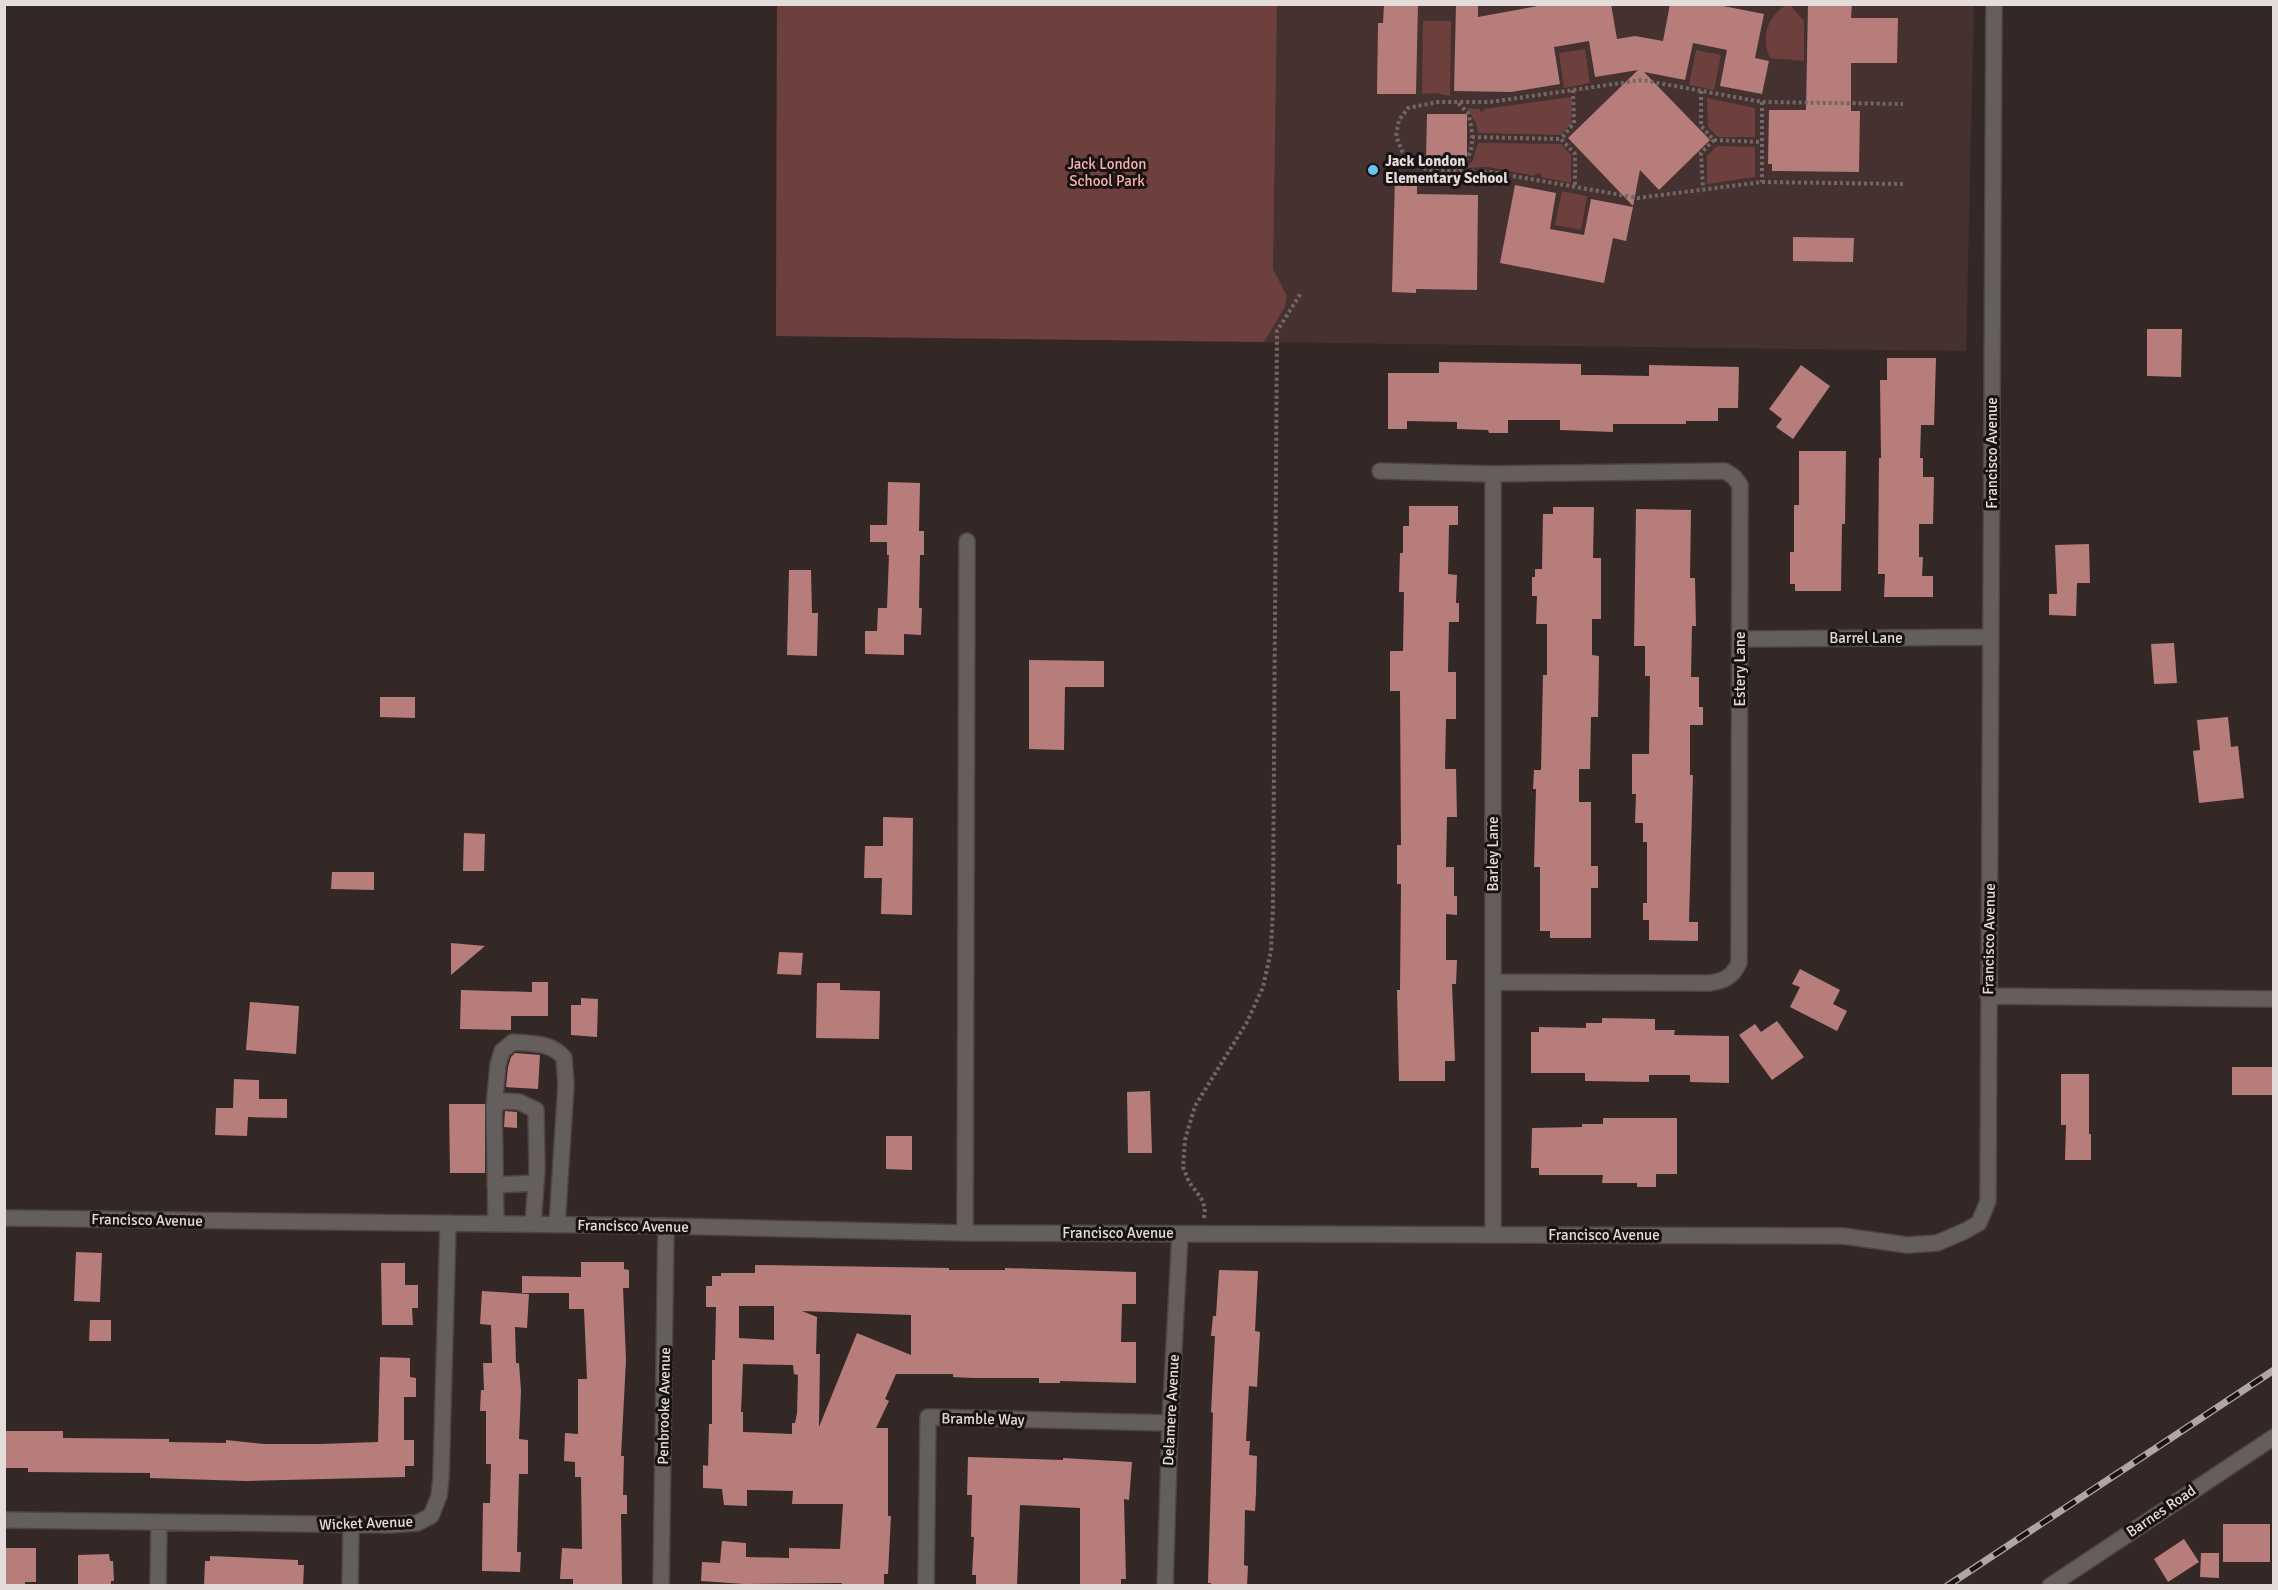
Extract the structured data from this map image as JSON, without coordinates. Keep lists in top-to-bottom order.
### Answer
{
  "streets": {
    "street": [
      "Francisco Avenue",
      "Barrel Lane",
      "Estery Lane",
      "Barley Lane",
      "Penbrooke Avenue",
      "Delamere Avenue",
      "Bramble Way",
      "Barnes Road",
      "Wicket Avenue"
    ]
  },
  "crossings": [
    ["Francisco Avenue", "Barrel Lane"],
    ["Francisco Avenue", "Barley Lane"],
    ["Francisco Avenue", "Penbrooke Avenue"],
    ["Francisco Avenue", "Delamere Avenue"],
    ["Francisco Avenue", "Wicket Avenue"],
    ["Barrel Lane", "Estery Lane"],
    ["Estery Lane", "Barley Lane"],
    ["Delamere Avenue", "Bramble Way"]
  ],
  "parks": ["Jack London School Park"],
  "places": ["Jack London Elementary School"]
}
